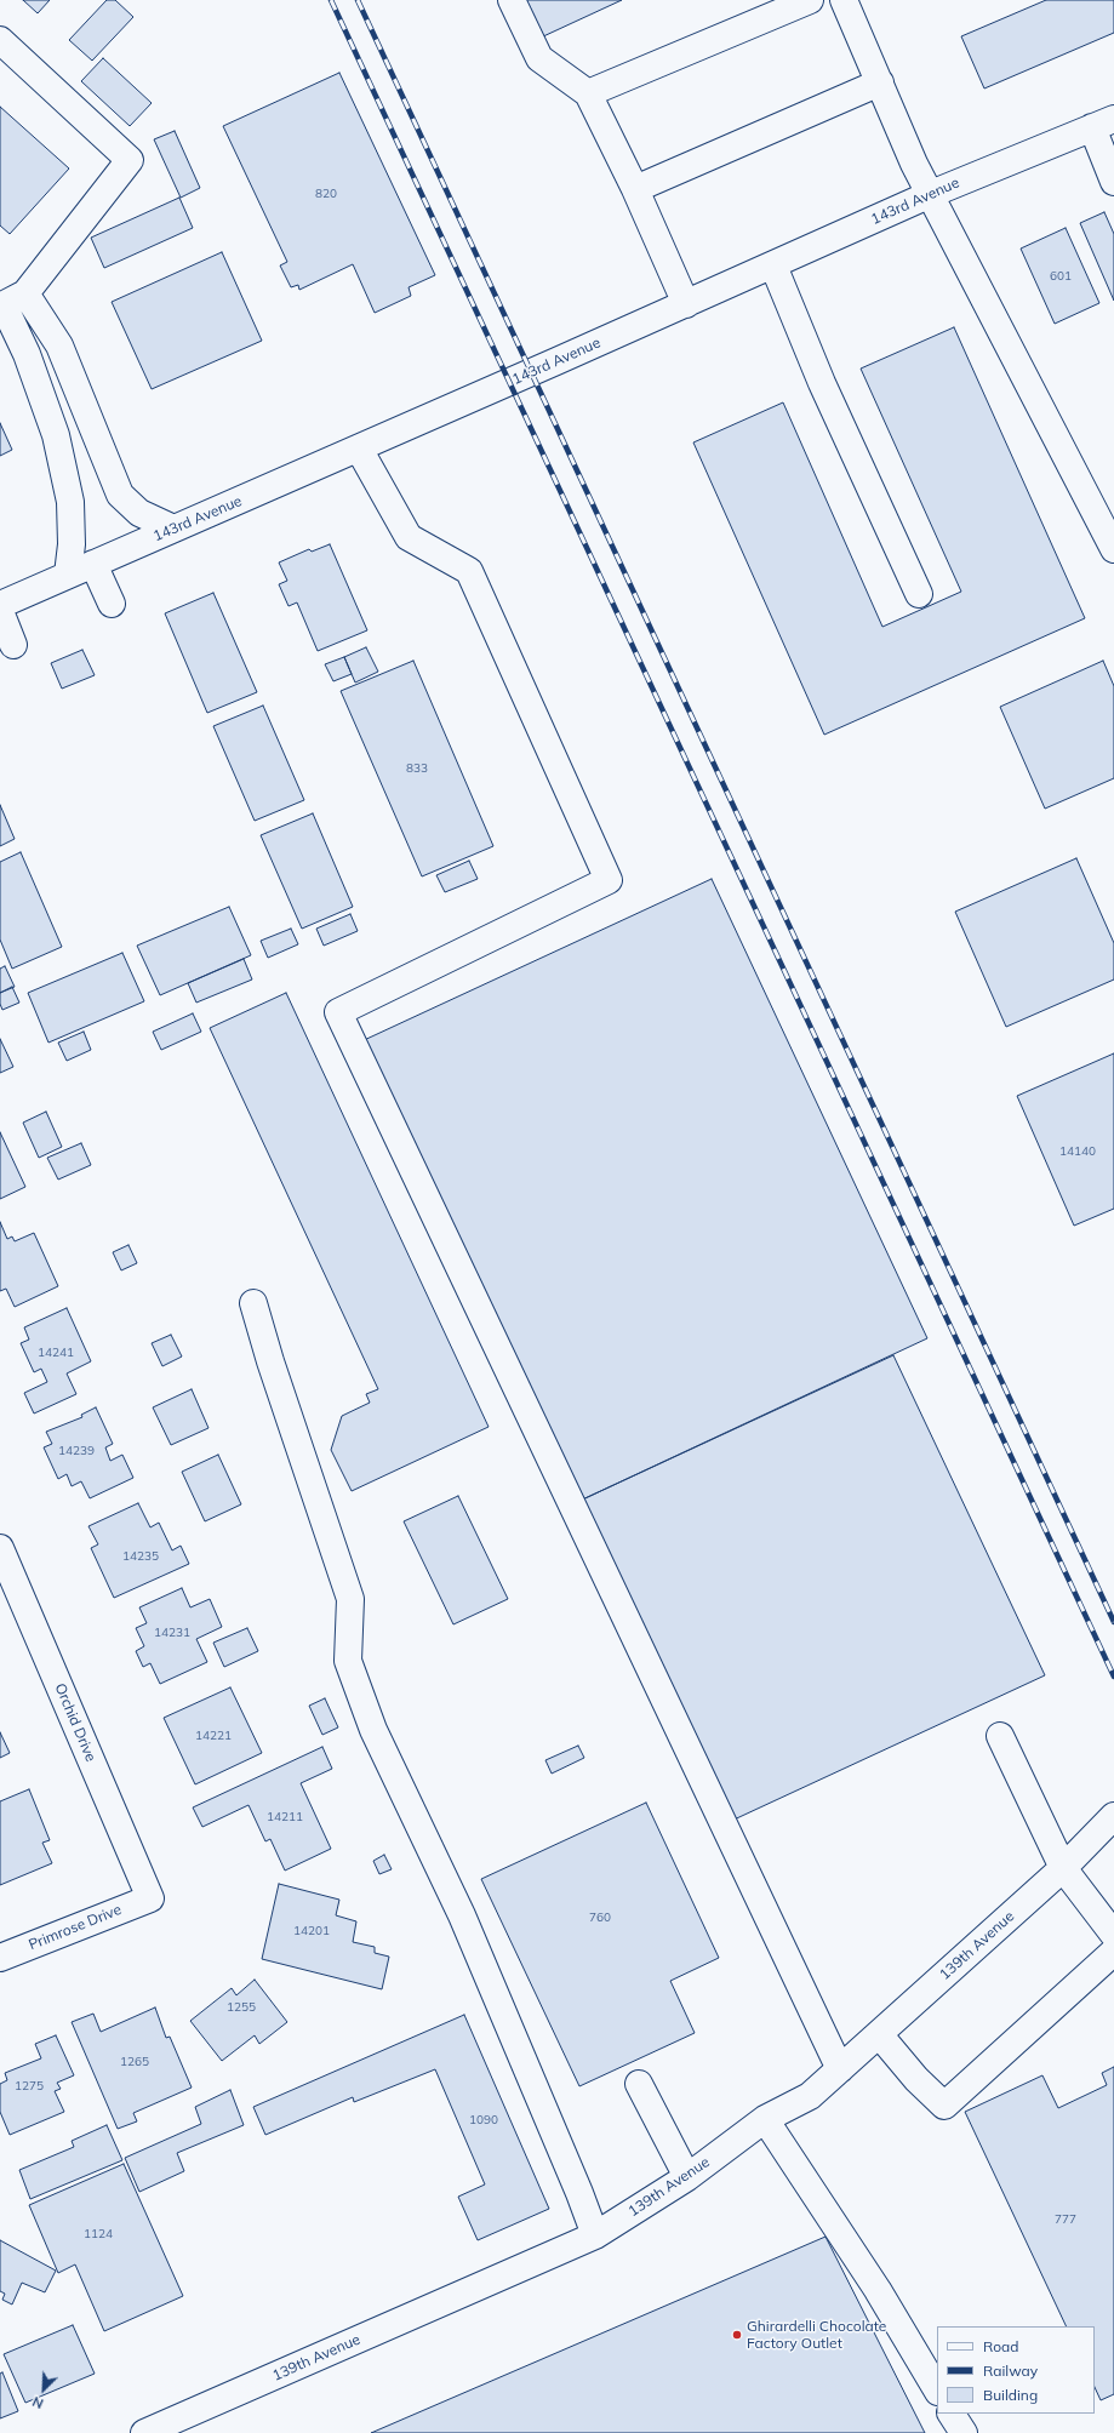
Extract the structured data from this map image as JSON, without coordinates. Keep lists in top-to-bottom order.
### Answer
{
  "streets": {
    "street": [
      "143rd Avenue",
      "Orchid Drive",
      "Primrose Drive",
      "139th Avenue"
    ]
  },
  "crossings": [
    ["Orchid Drive", "Primrose Drive"]
  ],
  "places": ["Ghirardelli Chocolate Factory Outlet"],
  "house_numbers": [
    "820",
    "601",
    "833",
    "14140",
    "14241",
    "14239",
    "14235",
    "14231",
    "14221",
    "14211",
    "760",
    "14201",
    "1255",
    "1265",
    "1275",
    "1090",
    "777",
    "1124"
  ],
  "legend": ["Road", "Railway", "Building"],
  "north": "bottom left"
}
